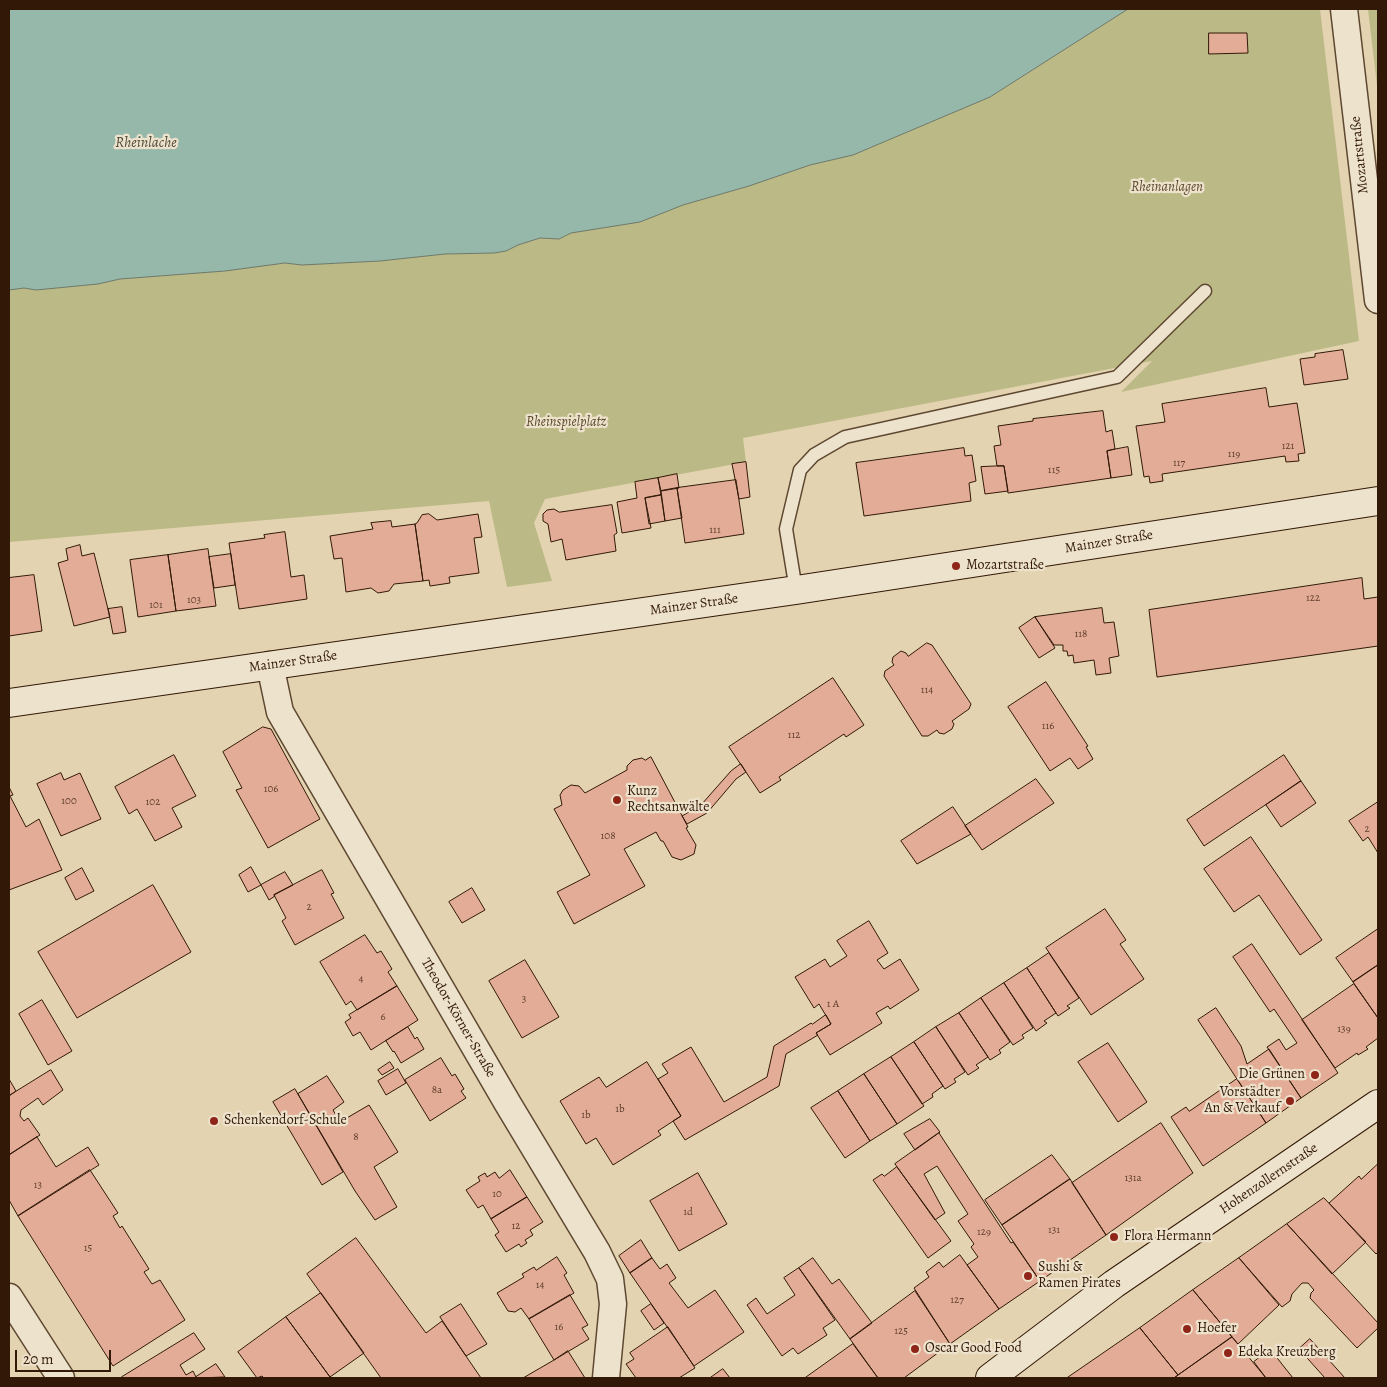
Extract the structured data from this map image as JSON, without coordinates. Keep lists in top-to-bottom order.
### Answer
{
  "streets": {
    "street": [
      "Mozartstraße",
      "Mainzer Straße",
      "Theodor-Körner-Straße",
      "Hohenzollernstraße"
    ]
  },
  "crossings": [
    ["Mainzer Straße", "Theodor-Körner-Straße"]
  ],
  "water": ["Rheinlache"],
  "parks": ["Rheinanlagen", "Rheinspielplatz"],
  "places": [
    "Mozartstraße",
    "Kunz Rechtsanwälte",
    "Die Grünen",
    "Vorstädter An & Verkauf",
    "Schenkendorf-Schule",
    "Flora Hermann",
    "Sushi & Ramen Pirates",
    "Hoefer",
    "Oscar Good Food",
    "Edeka Kreuzberg"
  ],
  "house_numbers": [
    "121",
    "119",
    "117",
    "115",
    "111",
    "122",
    "103",
    "101",
    "118",
    "114",
    "116",
    "112",
    "106",
    "100",
    "102",
    "2",
    "108",
    "2",
    "4",
    "3",
    "1 A",
    "6",
    "139",
    "8a",
    "1b",
    "1b",
    "8",
    "131a",
    "13",
    "10",
    "1d",
    "12",
    "131",
    "129",
    "15",
    "14",
    "127",
    "16",
    "125"
  ],
  "scale_bar": "20 m"
}
